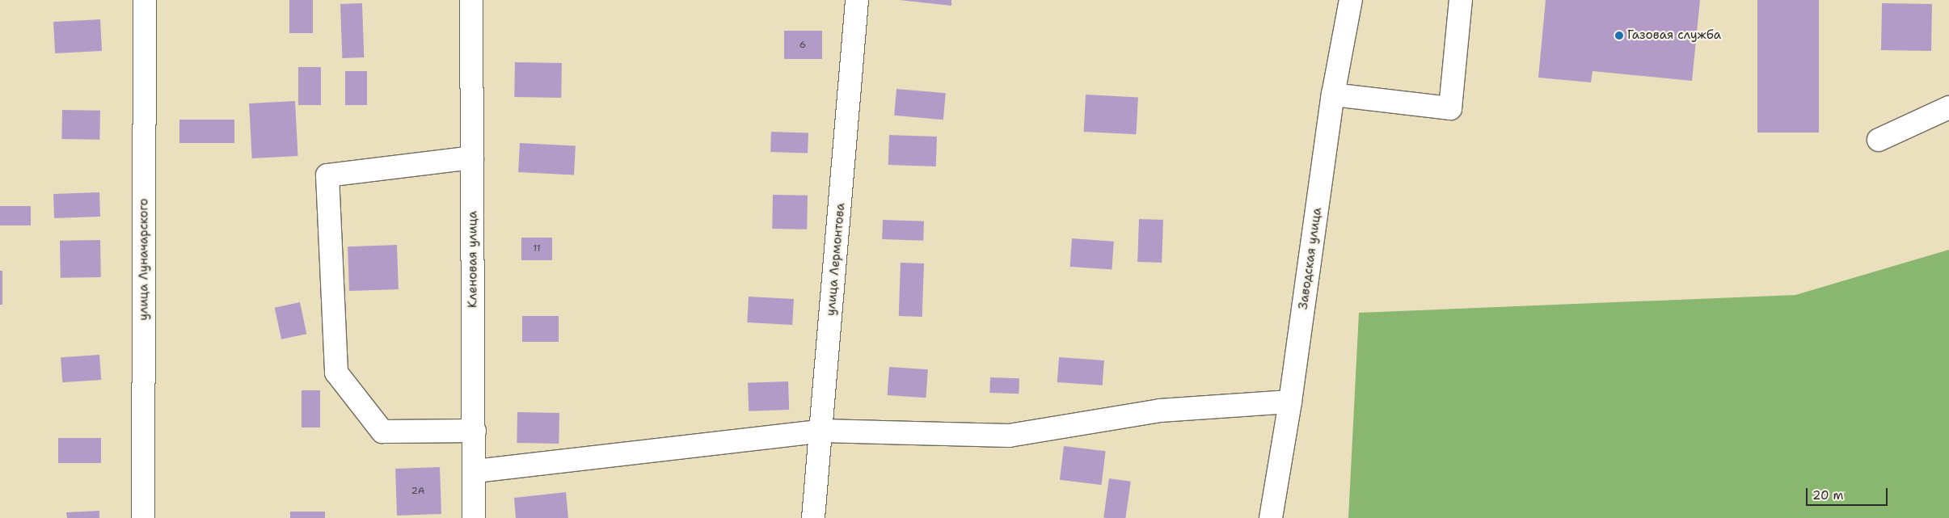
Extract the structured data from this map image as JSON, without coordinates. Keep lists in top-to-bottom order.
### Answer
{
  "streets": {
    "street": [
      "Заводская улица",
      "улица Луначарского",
      "Кленовая улица",
      "улица Лермонтова"
    ]
  },
  "places": ["Газовая служба"],
  "house_numbers": ["6", "11", "2А"],
  "scale_bar": "20 m"
}
